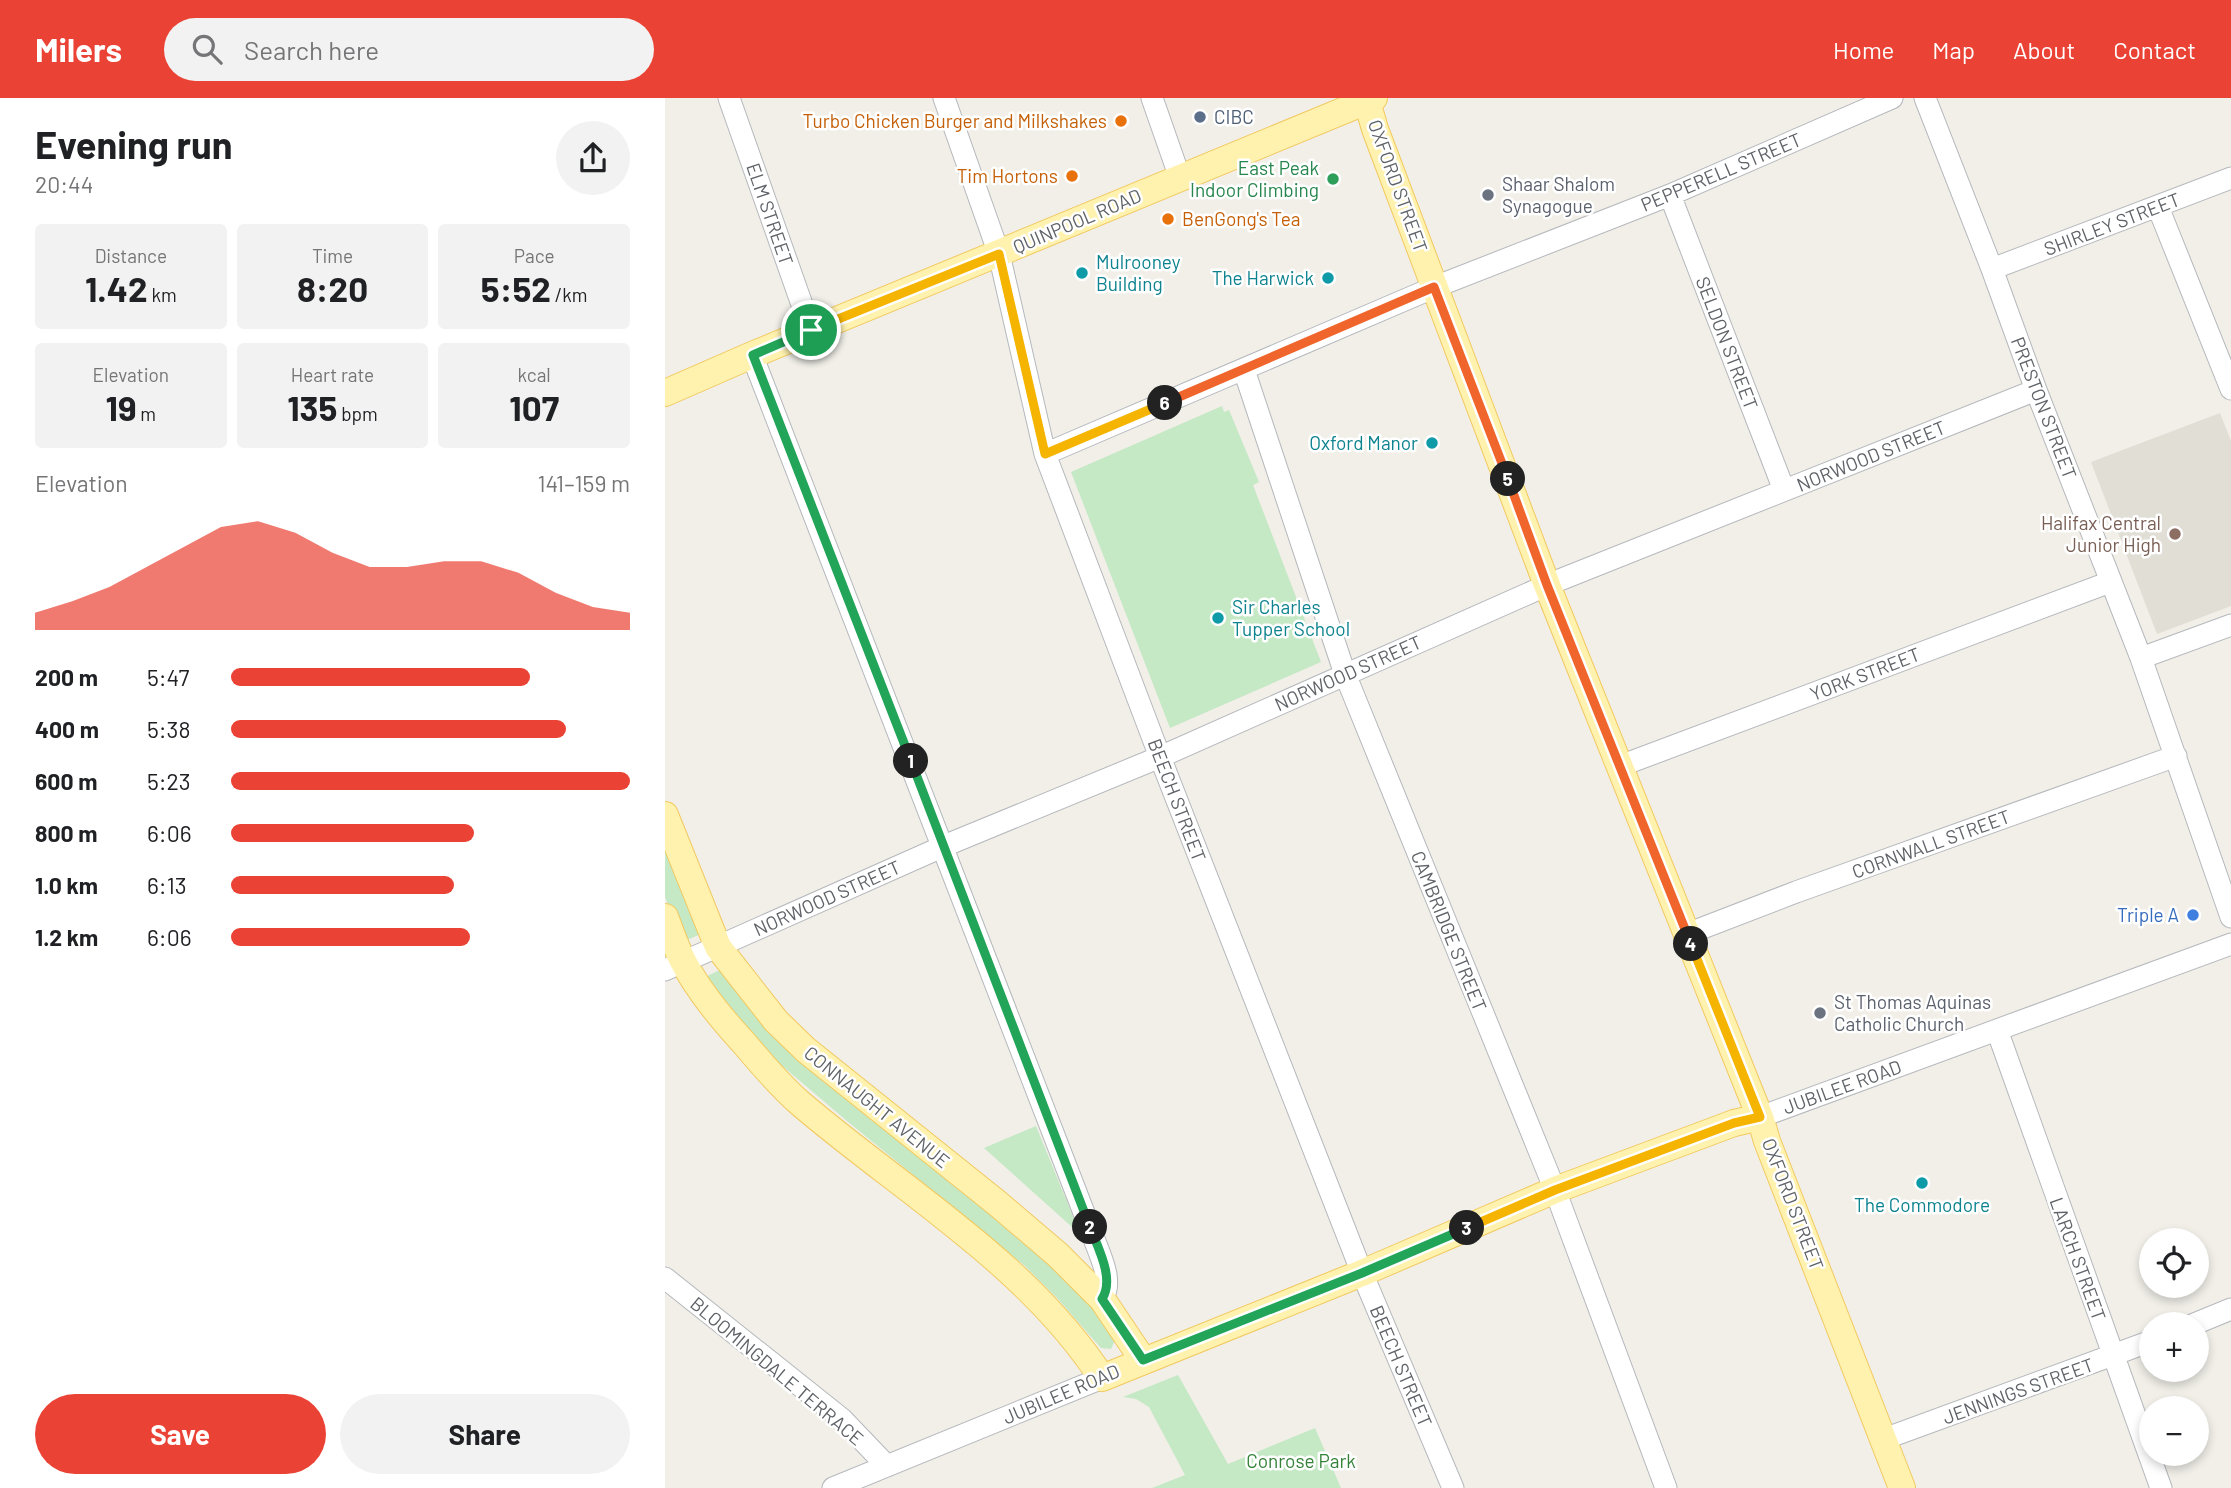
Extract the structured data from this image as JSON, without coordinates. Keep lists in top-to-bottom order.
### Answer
{
  "streets": {
    "main road": [
      "OXFORD STREET",
      "QUINPOOL ROAD",
      "JUBILEE ROAD",
      "CONNAUGHT AVENUE"
    ],
    "street": [
      "PEPPERELL STREET",
      "ELM STREET",
      "SHIRLEY STREET",
      "SELDON STREET",
      "PRESTON STREET",
      "NORWOOD STREET",
      "YORK STREET",
      "BEECH STREET",
      "CORNWALL STREET",
      "CAMBRIDGE STREET",
      "LARCH STREET",
      "BLOOMINGDALE TERRACE",
      "JENNINGS STREET"
    ]
  },
  "crossings": [
    ["PEPPERELL STREET", "OXFORD STREET"],
    ["PEPPERELL STREET", "SELDON STREET"],
    ["PEPPERELL STREET", "BEECH STREET"],
    ["PEPPERELL STREET", "CAMBRIDGE STREET"],
    ["OXFORD STREET", "QUINPOOL ROAD"],
    ["OXFORD STREET", "NORWOOD STREET"],
    ["OXFORD STREET", "YORK STREET"],
    ["OXFORD STREET", "CORNWALL STREET"],
    ["OXFORD STREET", "JUBILEE ROAD"],
    ["OXFORD STREET", "JENNINGS STREET"],
    ["ELM STREET", "QUINPOOL ROAD"],
    ["QUINPOOL ROAD", "BEECH STREET"],
    ["SHIRLEY STREET", "PRESTON STREET"],
    ["SELDON STREET", "NORWOOD STREET"],
    ["PRESTON STREET", "NORWOOD STREET"],
    ["PRESTON STREET", "YORK STREET"],
    ["PRESTON STREET", "CORNWALL STREET"],
    ["NORWOOD STREET", "BEECH STREET"],
    ["NORWOOD STREET", "CAMBRIDGE STREET"],
    ["NORWOOD STREET", "CONNAUGHT AVENUE"],
    ["BEECH STREET", "JUBILEE ROAD"],
    ["CAMBRIDGE STREET", "JUBILEE ROAD"],
    ["JUBILEE ROAD", "CONNAUGHT AVENUE"],
    ["JUBILEE ROAD", "LARCH STREET"],
    ["JUBILEE ROAD", "BLOOMINGDALE TERRACE"],
    ["LARCH STREET", "JENNINGS STREET"]
  ],
  "parks": ["Conrose Park"],
  "places": [
    "CIBC",
    "Turbo Chicken Burger and Milkshakes",
    "Tim Hortons",
    "East Peak Indoor Climbing",
    "Shaar Shalom Synagogue",
    "BenGong's Tea",
    "Mulrooney Building",
    "The Harwick",
    "Oxford Manor",
    "Halifax Central Junior High",
    "Sir Charles Tupper School",
    "Triple A",
    "St Thomas Aquinas Catholic Church",
    "The Commodore"
  ],
  "page": {
    "header": "Milers",
    "search": "Search here",
    "nav": [
      "Home",
      "Map",
      "About",
      "Contact"
    ],
    "heading": ["Evening run", "20:44"],
    "stats": [
      ["Distance", "1.42 km"],
      ["Time", "8:20"],
      ["Pace", "5:52 /km"],
      ["Elevation", "19 m"],
      ["Heart rate", "135 bpm"],
      ["kcal", "107"]
    ],
    "pins": [
      "6",
      "5",
      "1",
      "4",
      "2",
      "3"
    ],
    "chart": ["Elevation", "141–159 m"],
    "list": [
      {
        "name": "200 m",
        "note": "5:47"
      },
      {
        "name": "400 m",
        "note": "5:38"
      },
      {
        "name": "600 m",
        "note": "5:23"
      },
      {
        "name": "800 m",
        "note": "6:06"
      },
      {
        "name": "1.0 km",
        "note": "6:13"
      },
      {
        "name": "1.2 km",
        "note": "6:06"
      }
    ],
    "map_buttons": ["+", "−"],
    "buttons": ["Save", "Share"]
  }
}
